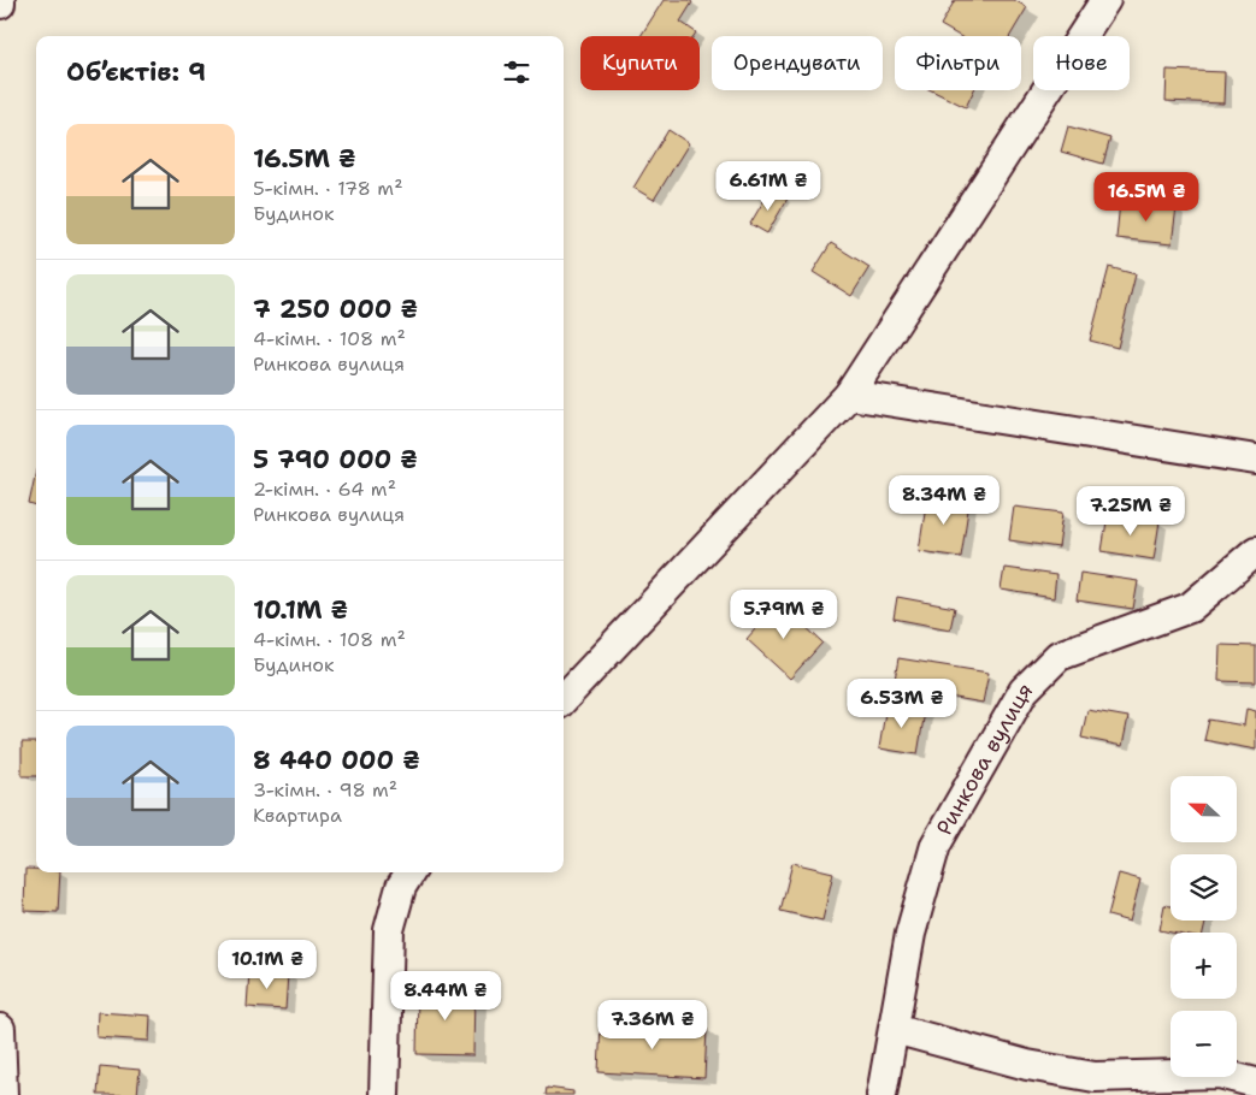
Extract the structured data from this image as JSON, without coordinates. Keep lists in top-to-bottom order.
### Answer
{
  "streets": {
    "street": ["Ринкова вулиця"]
  },
  "north": "left",
  "page": {
    "chip": [
      "Купити",
      "Орендувати",
      "Фільтри",
      "Нове"
    ],
    "heading": "Об’єктів: 9",
    "list": [
      {
        "name": "16.5M ₴",
        "note": "5-кімн. · 178 m² · Будинок"
      },
      {
        "name": "7 250 000 ₴",
        "note": "4-кімн. · 108 m² · Ринкова вулиця"
      },
      {
        "name": "5 790 000 ₴",
        "note": "2-кімн. · 64 m² · Ринкова вулиця"
      },
      {
        "name": "10.1M ₴",
        "note": "4-кімн. · 108 m² · Будинок"
      },
      {
        "name": "8 440 000 ₴",
        "note": "3-кімн. · 98 m² · Квартира"
      }
    ],
    "price": [
      "6.61M ₴",
      "16.5M ₴",
      "8.34M ₴",
      "7.25M ₴",
      "5.79M ₴",
      "6.53M ₴",
      "10.1M ₴",
      "8.44M ₴",
      "7.36M ₴"
    ],
    "map_buttons": ["+", "−"]
  }
}
